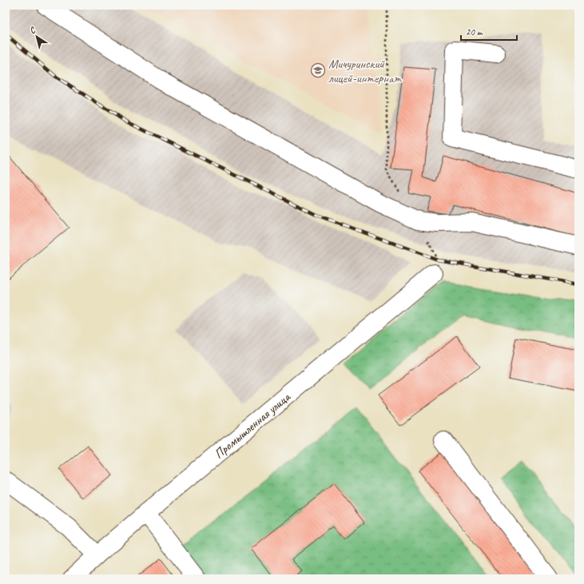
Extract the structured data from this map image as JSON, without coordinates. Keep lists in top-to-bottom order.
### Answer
{
  "streets": {
    "street": ["Промышленная улица"]
  },
  "places": {
    "school or university": ["Мичуринский лицей-интернат"]
  },
  "scale_bar": "20 m",
  "north": "top left"
}
